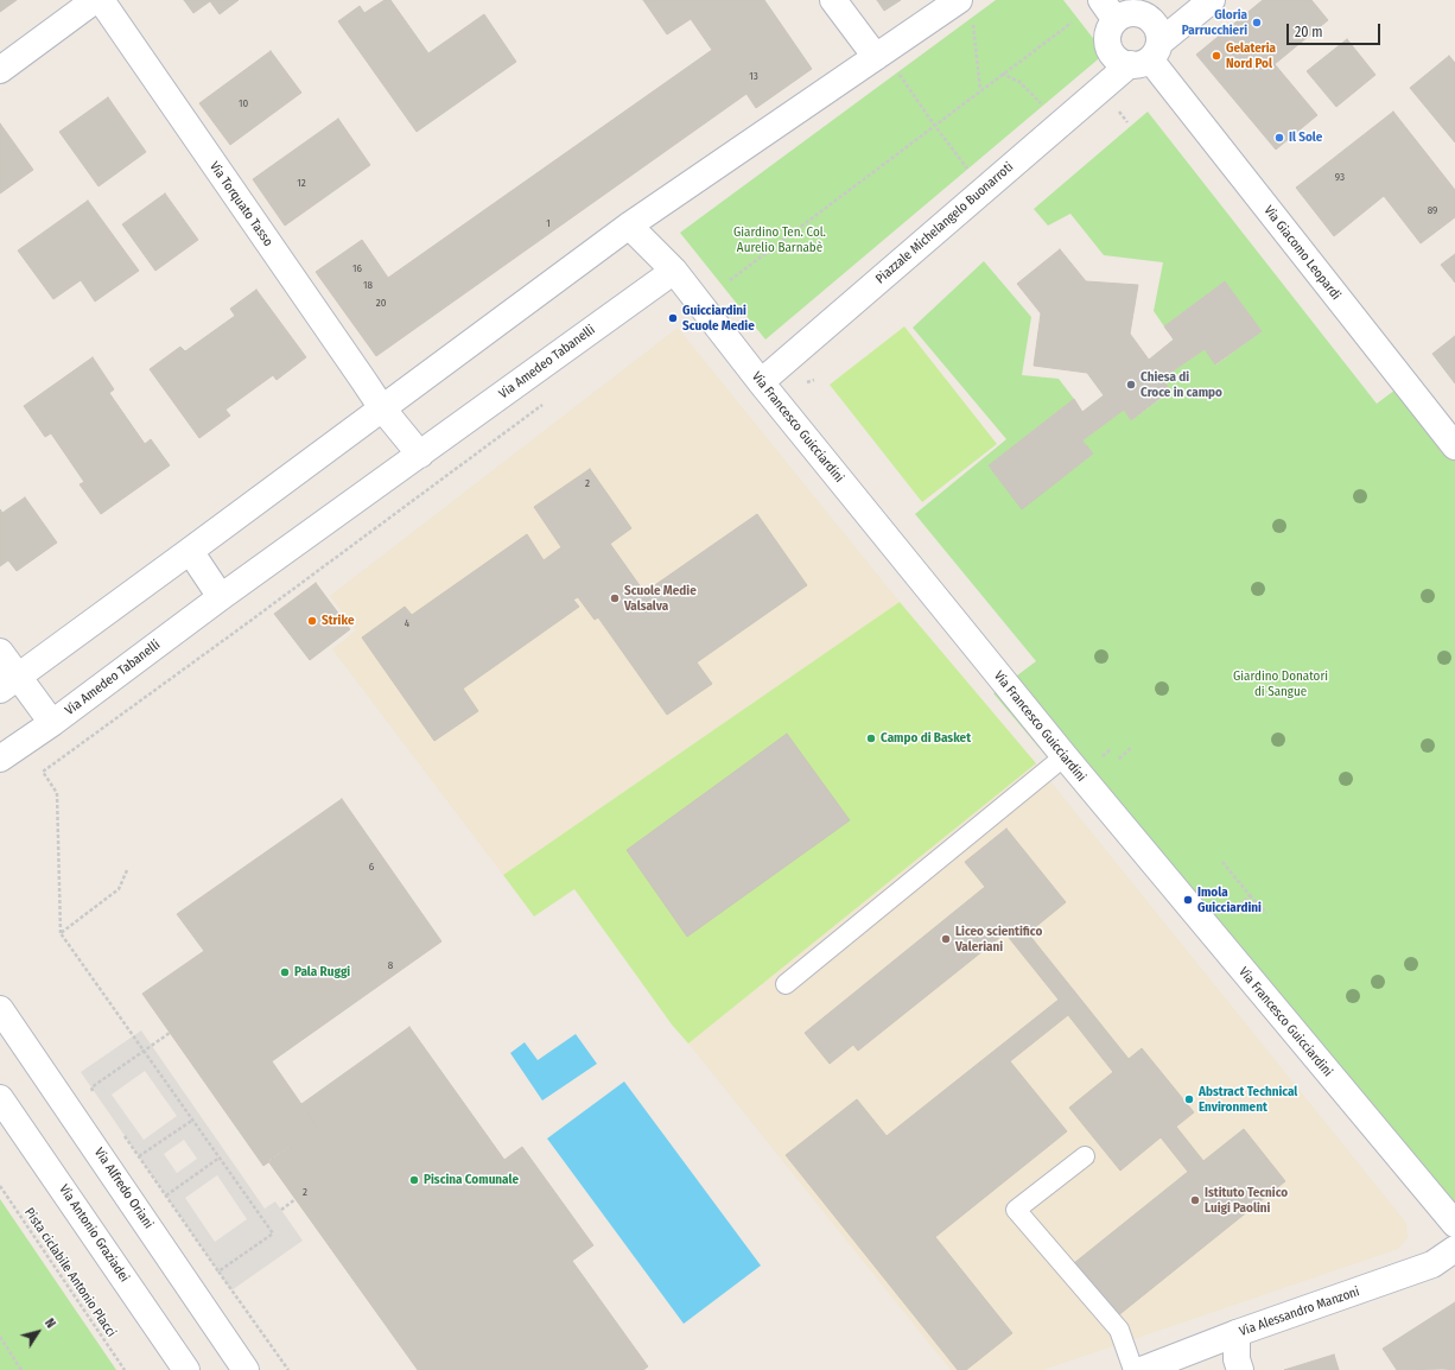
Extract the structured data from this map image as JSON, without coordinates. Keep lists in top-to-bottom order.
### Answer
{
  "streets": {
    "street": [
      "Via Torquato Tasso",
      "Piazzale Michelangelo Buonarroti",
      "Via Giacomo Leopardi",
      "Via Amedeo Tabanelli",
      "Via Francesco Guicciardini",
      "Via Alfredo Oriani",
      "Via Antonio Graziadei",
      "Via Alessandro Manzoni"
    ],
    "path": ["Pista ciclabile Antonio Placci"]
  },
  "crossings": [
    ["Piazzale Michelangelo Buonarroti", "Via Giacomo Leopardi"],
    ["Piazzale Michelangelo Buonarroti", "Via Francesco Guicciardini"],
    ["Via Amedeo Tabanelli", "Via Francesco Guicciardini"]
  ],
  "parks": ["Giardino Ten. Col. Aurelio Barnabè", "Giardino Donatori di Sangue"],
  "places": [
    "Gloria Parrucchieri",
    "Gelateria Nord Pol",
    "Il Sole",
    "Guicciardini Scuole Medie",
    "Chiesa di Croce in campo",
    "Scuole Medie Valsalva",
    "Strike",
    "Campo di Basket",
    "Imola Guicciardini",
    "Liceo scientifico Valeriani",
    "Pala Ruggi",
    "Abstract Technical Environment",
    "Piscina Comunale",
    "Istituto Tecnico Luigi Paolini"
  ],
  "house_numbers": [
    "13",
    "10",
    "93",
    "12",
    "89",
    "1",
    "16",
    "18",
    "20",
    "2",
    "4",
    "6",
    "8",
    "2"
  ],
  "scale_bar": "20 m",
  "north": "top right"
}
